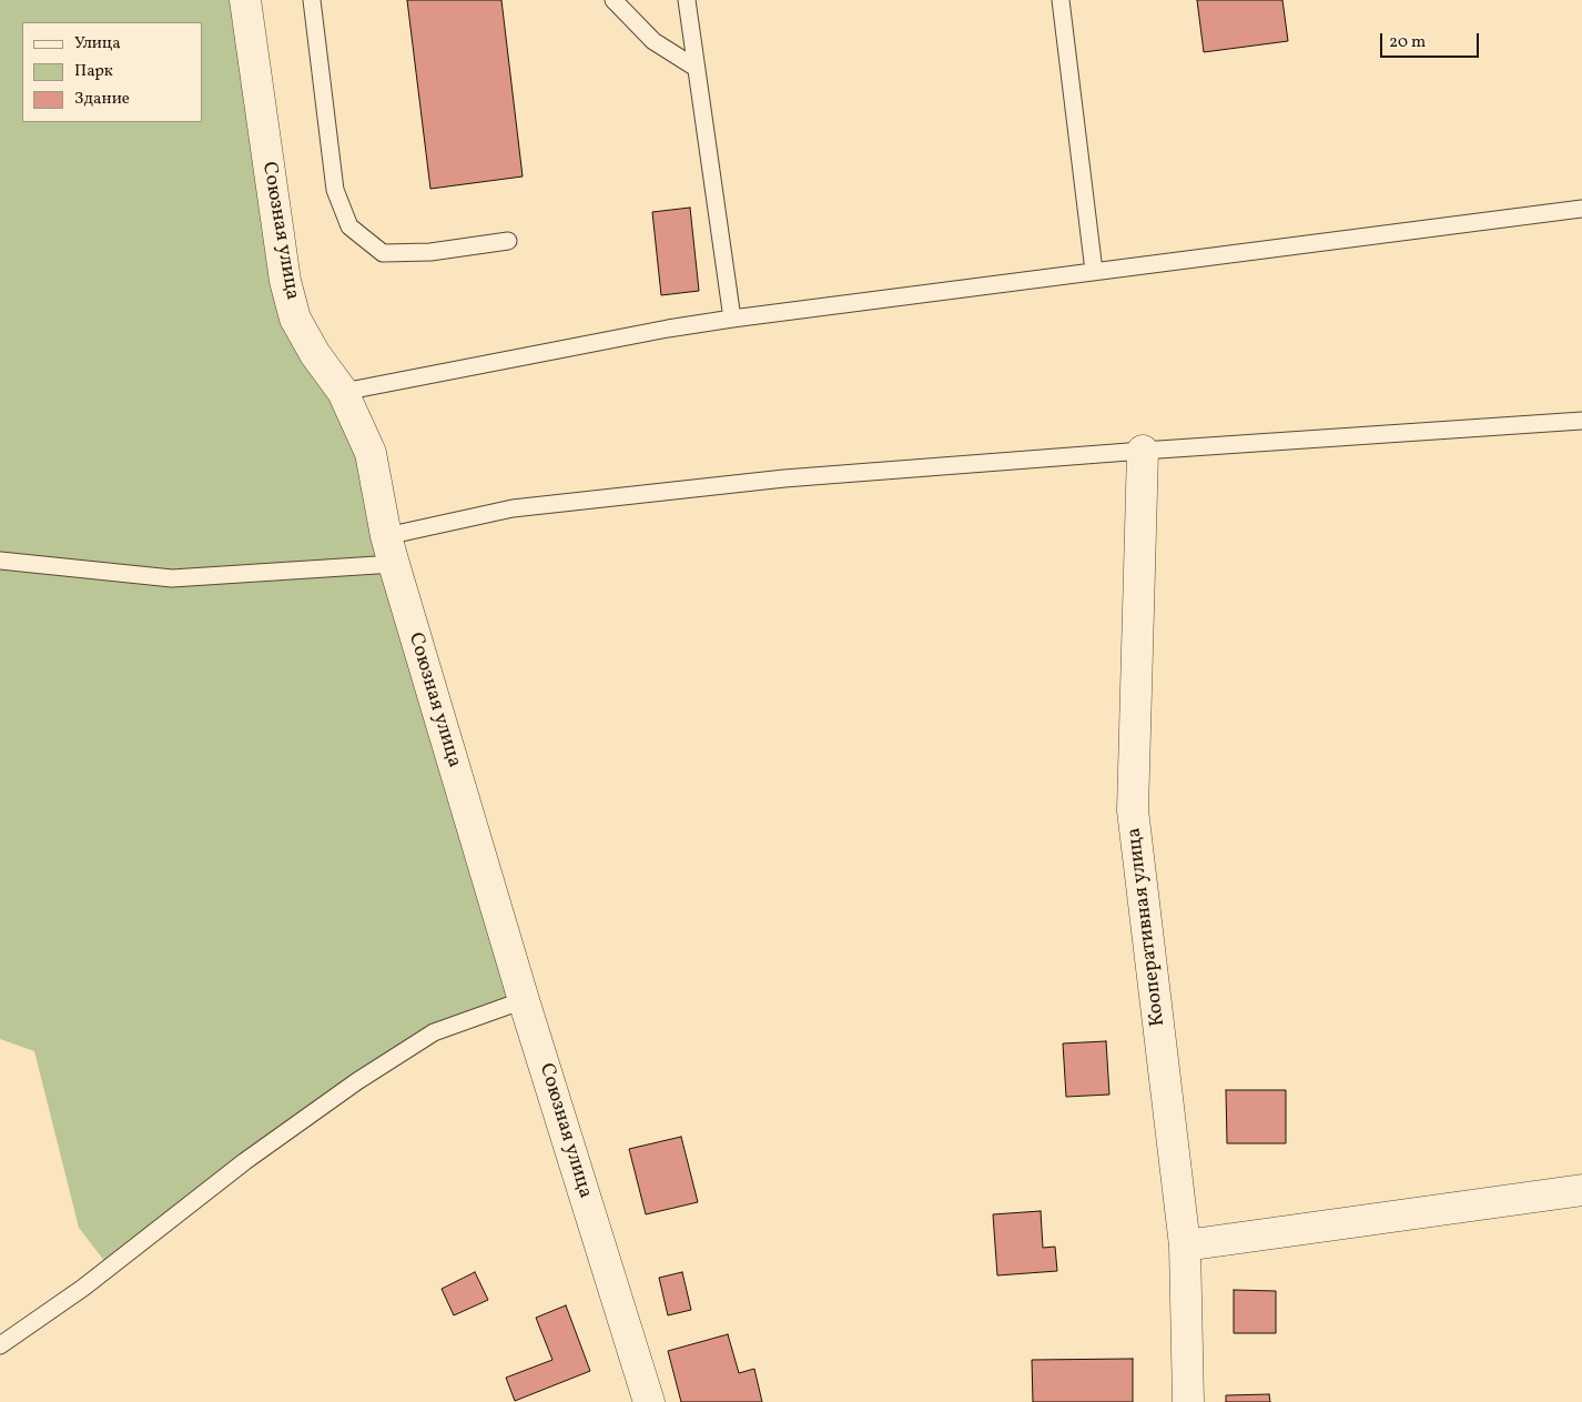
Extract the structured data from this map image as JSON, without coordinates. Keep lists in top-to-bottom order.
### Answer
{
  "streets": {
    "street": ["Союзная улица", "Кооперативная улица"]
  },
  "legend": ["Улица", "Парк", "Здание"],
  "scale_bar": "20 m"
}
